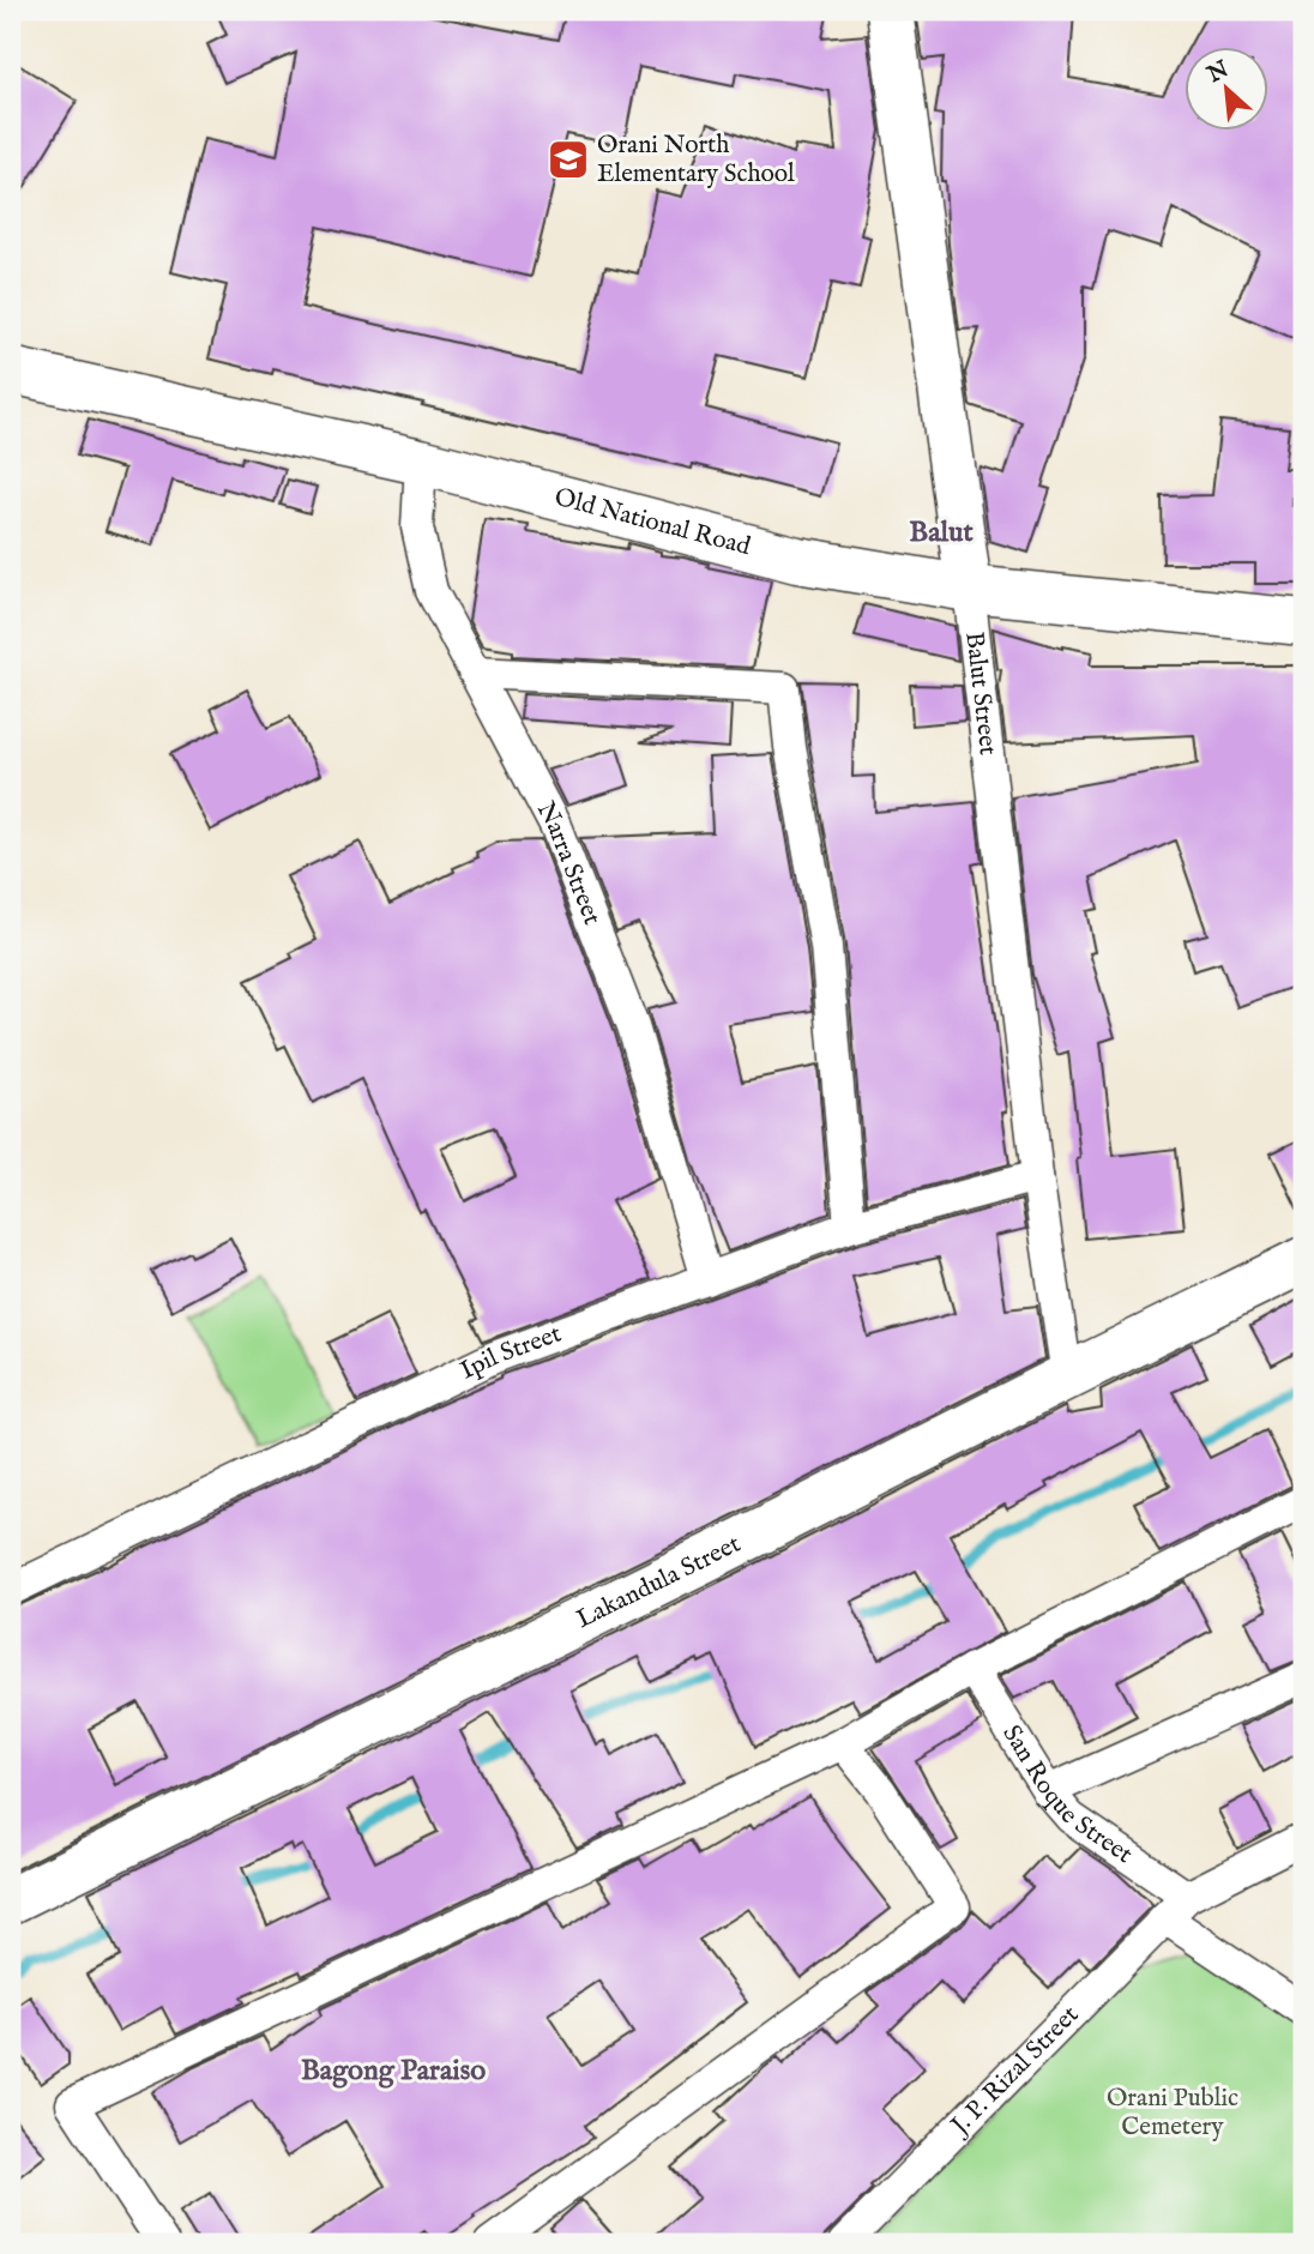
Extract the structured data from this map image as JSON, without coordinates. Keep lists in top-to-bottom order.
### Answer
{
  "streets": {
    "street": [
      "Old National Road",
      "Balut Street",
      "Narra Street",
      "Ipil Street",
      "Lakandula Street",
      "San Roque Street",
      "J. P. Rizal Street"
    ]
  },
  "crossings": [
    ["Old National Road", "Balut Street"],
    ["Old National Road", "Narra Street"],
    ["Balut Street", "Ipil Street"],
    ["Balut Street", "Lakandula Street"],
    ["Narra Street", "Ipil Street"],
    ["San Roque Street", "J. P. Rizal Street"]
  ],
  "districts": ["Balut", "Bagong Paraiso"],
  "parks": ["Orani Public Cemetery"],
  "places": {
    "school or university": ["Orani North Elementary School"]
  },
  "north": "top left"
}
